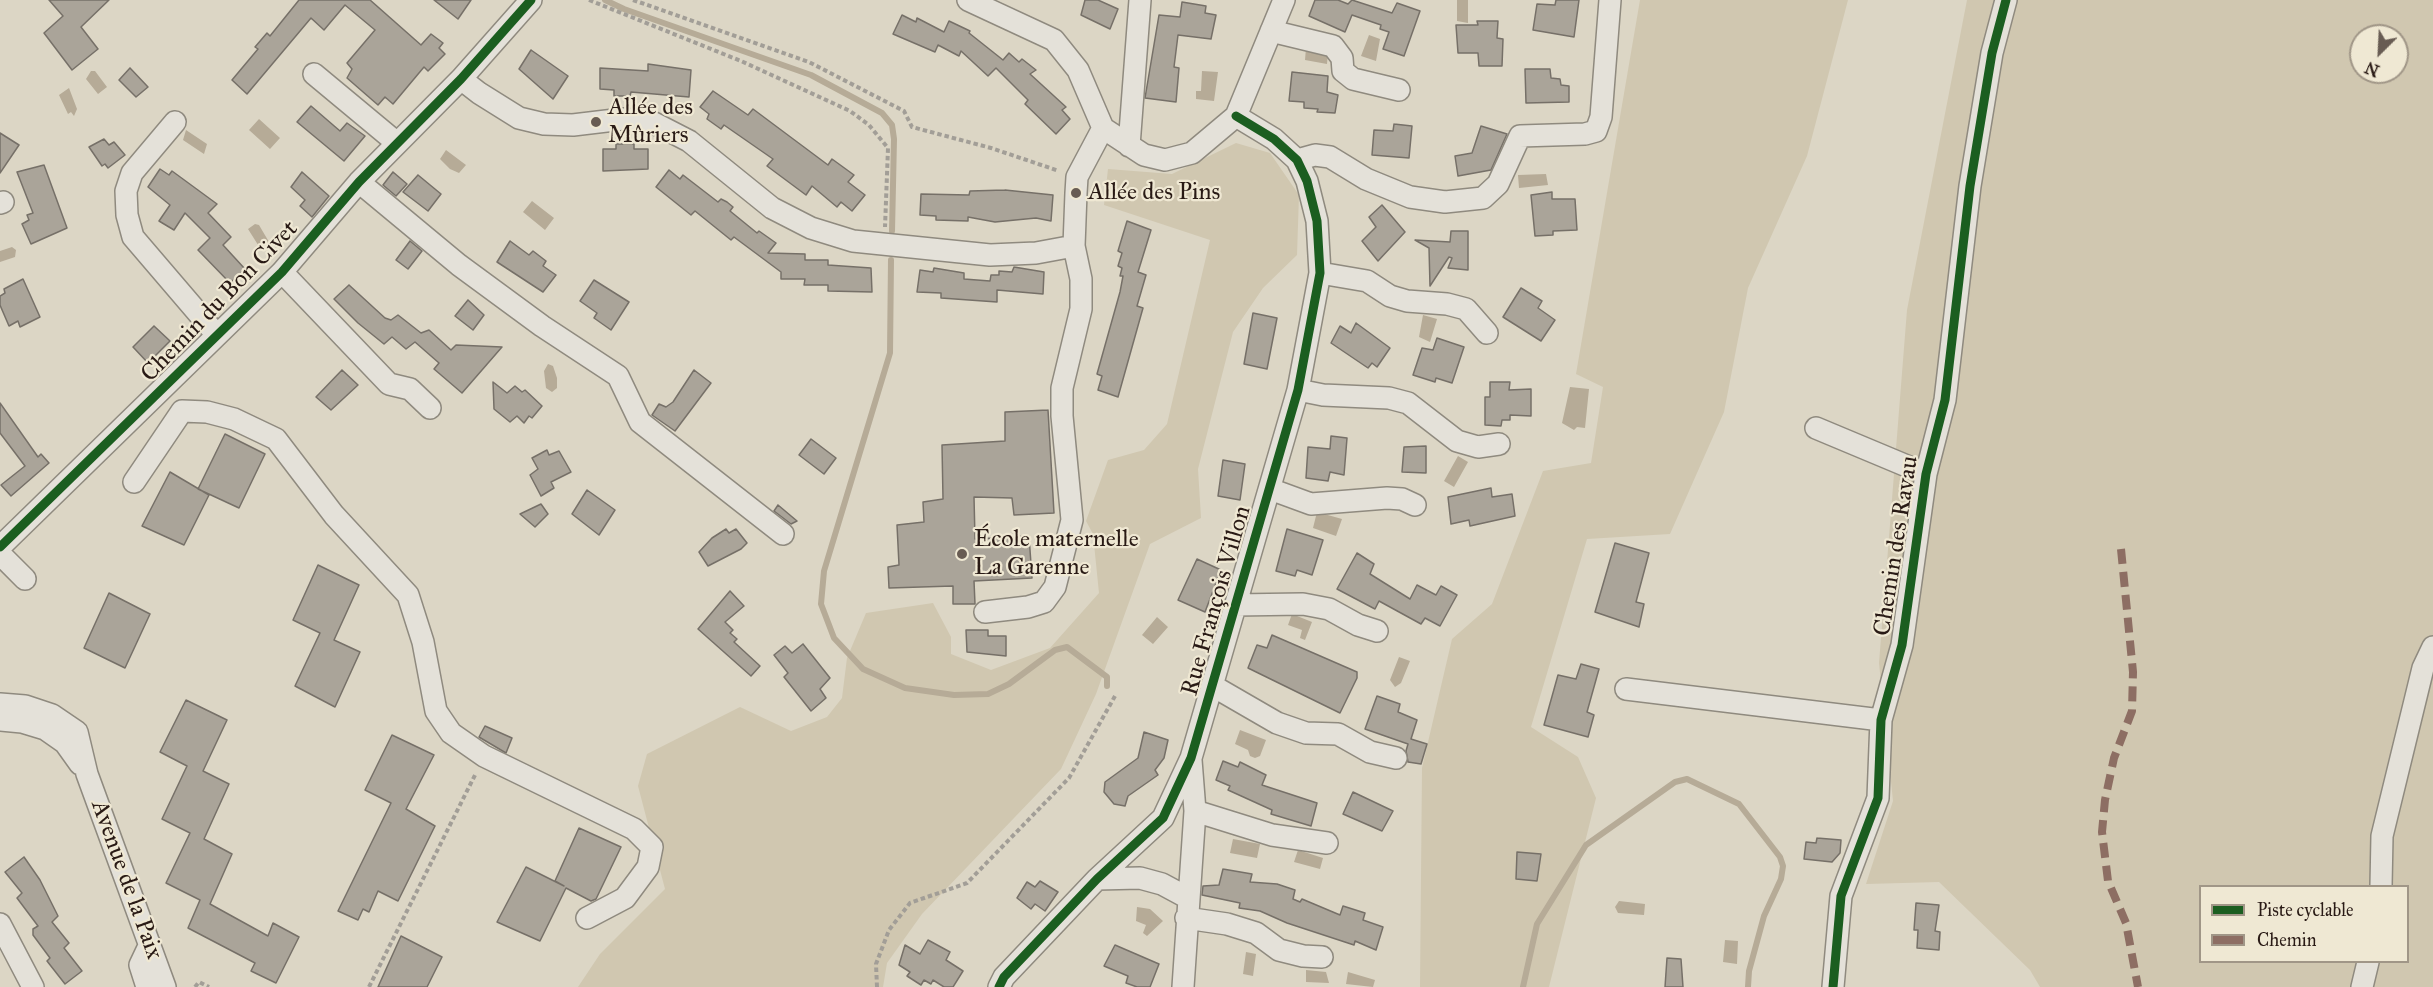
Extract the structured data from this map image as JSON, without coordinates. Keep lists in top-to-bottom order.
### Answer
{
  "streets": {
    "street": [
      "Chemin du Bon Civet",
      "Chemin des Ravau",
      "Rue François Villon",
      "Avenue de la Paix"
    ]
  },
  "places": ["Allée des Mûriers", "Allée des Pins", "École maternelle La Garenne"],
  "legend": ["Piste cyclable", "Chemin"],
  "north": "bottom left"
}
